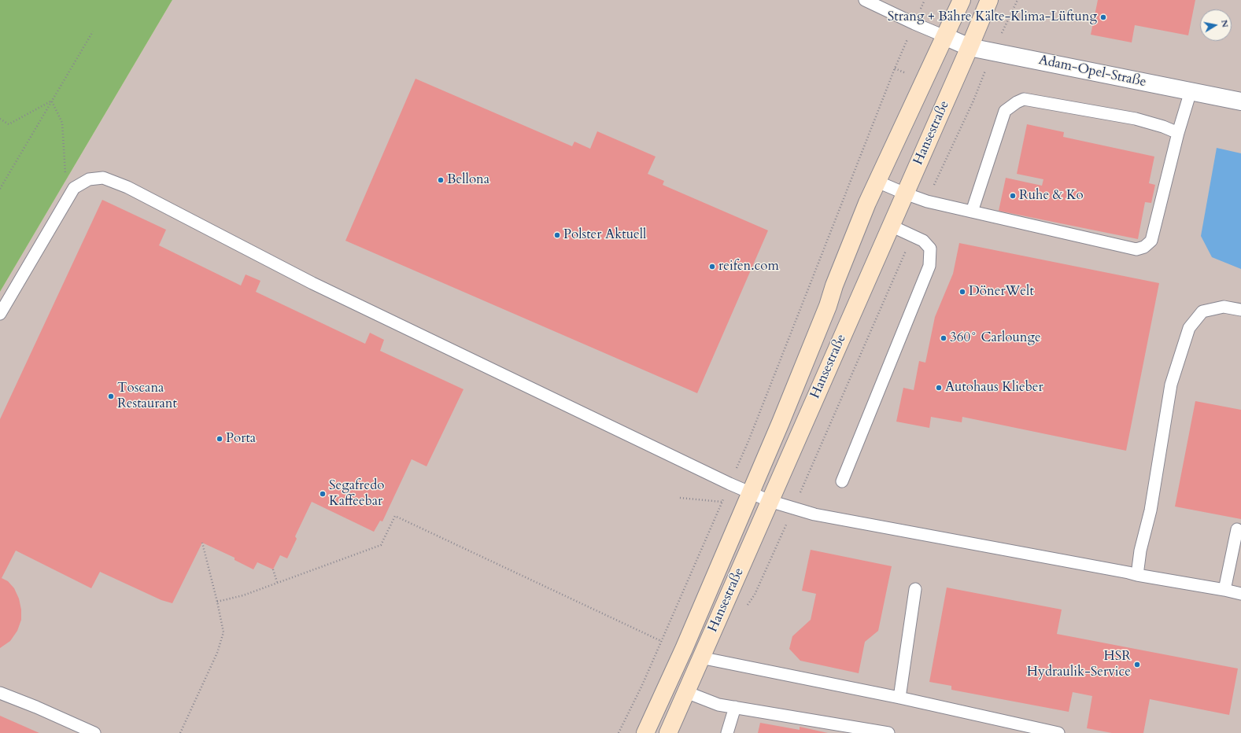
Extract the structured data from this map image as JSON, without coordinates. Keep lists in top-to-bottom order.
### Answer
{
  "streets": {
    "main road": ["Hansestraße"],
    "street": ["Adam-Opel-Straße"]
  },
  "crossings": [
    ["Adam-Opel-Straße", "Hansestraße"]
  ],
  "places": [
    "Strang + Bähre Kälte-Klima-Lüftung",
    "Bellona",
    "Ruhe & Ko",
    "Polster Aktuell",
    "reifen.com",
    "DönerWelt",
    "360° Carlounge",
    "Autohaus Klieber",
    "Toscana Restaurant",
    "Porta",
    "Segafredo Kaffeebar",
    "HSR Hydraulik-Service"
  ],
  "north": "right"
}
